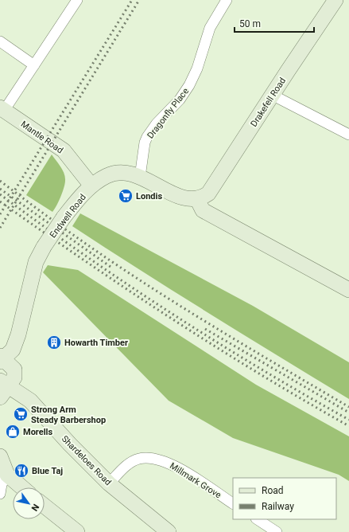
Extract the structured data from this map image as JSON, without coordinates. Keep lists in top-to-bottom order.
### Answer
{
  "streets": {
    "main road": [
      "Drakefell Road",
      "Mantle Road",
      "Endwell Road",
      "Shardeloes Road"
    ],
    "street": ["Dragonfly Place", "Millmark Grove"]
  },
  "crossings": [
    ["Drakefell Road", "Endwell Road"],
    ["Dragonfly Place", "Endwell Road"],
    ["Mantle Road", "Endwell Road"],
    ["Endwell Road", "Shardeloes Road"],
    ["Shardeloes Road", "Millmark Grove"]
  ],
  "places": {
    "supermarket": ["Londis", "Strong Arm Steady Barbershop"],
    "building": ["Howarth Timber"],
    "shop": ["Morells"],
    "restaurant": ["Blue Taj"]
  },
  "legend": ["Road", "Railway"],
  "scale_bar": "50 m",
  "north": "bottom right"
}
